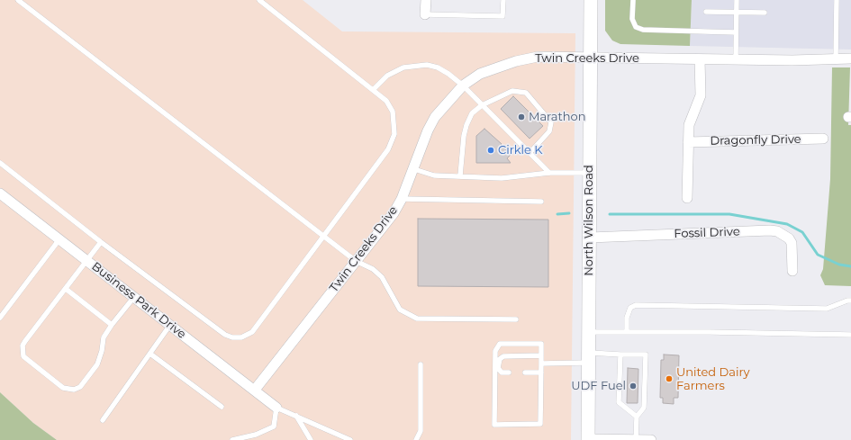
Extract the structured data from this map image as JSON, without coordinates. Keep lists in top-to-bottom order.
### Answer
{
  "streets": {
    "main road": ["North Wilson Road"],
    "street": [
      "Twin Creeks Drive",
      "Dragonfly Drive",
      "Fossil Drive",
      "Business Park Drive"
    ]
  },
  "crossings": [
    ["Twin Creeks Drive", "North Wilson Road"],
    ["Twin Creeks Drive", "Business Park Drive"],
    ["North Wilson Road", "Fossil Drive"]
  ],
  "places": [
    "Marathon",
    "Cirkle K",
    "United Dairy Farmers",
    "UDF Fuel"
  ]
}
